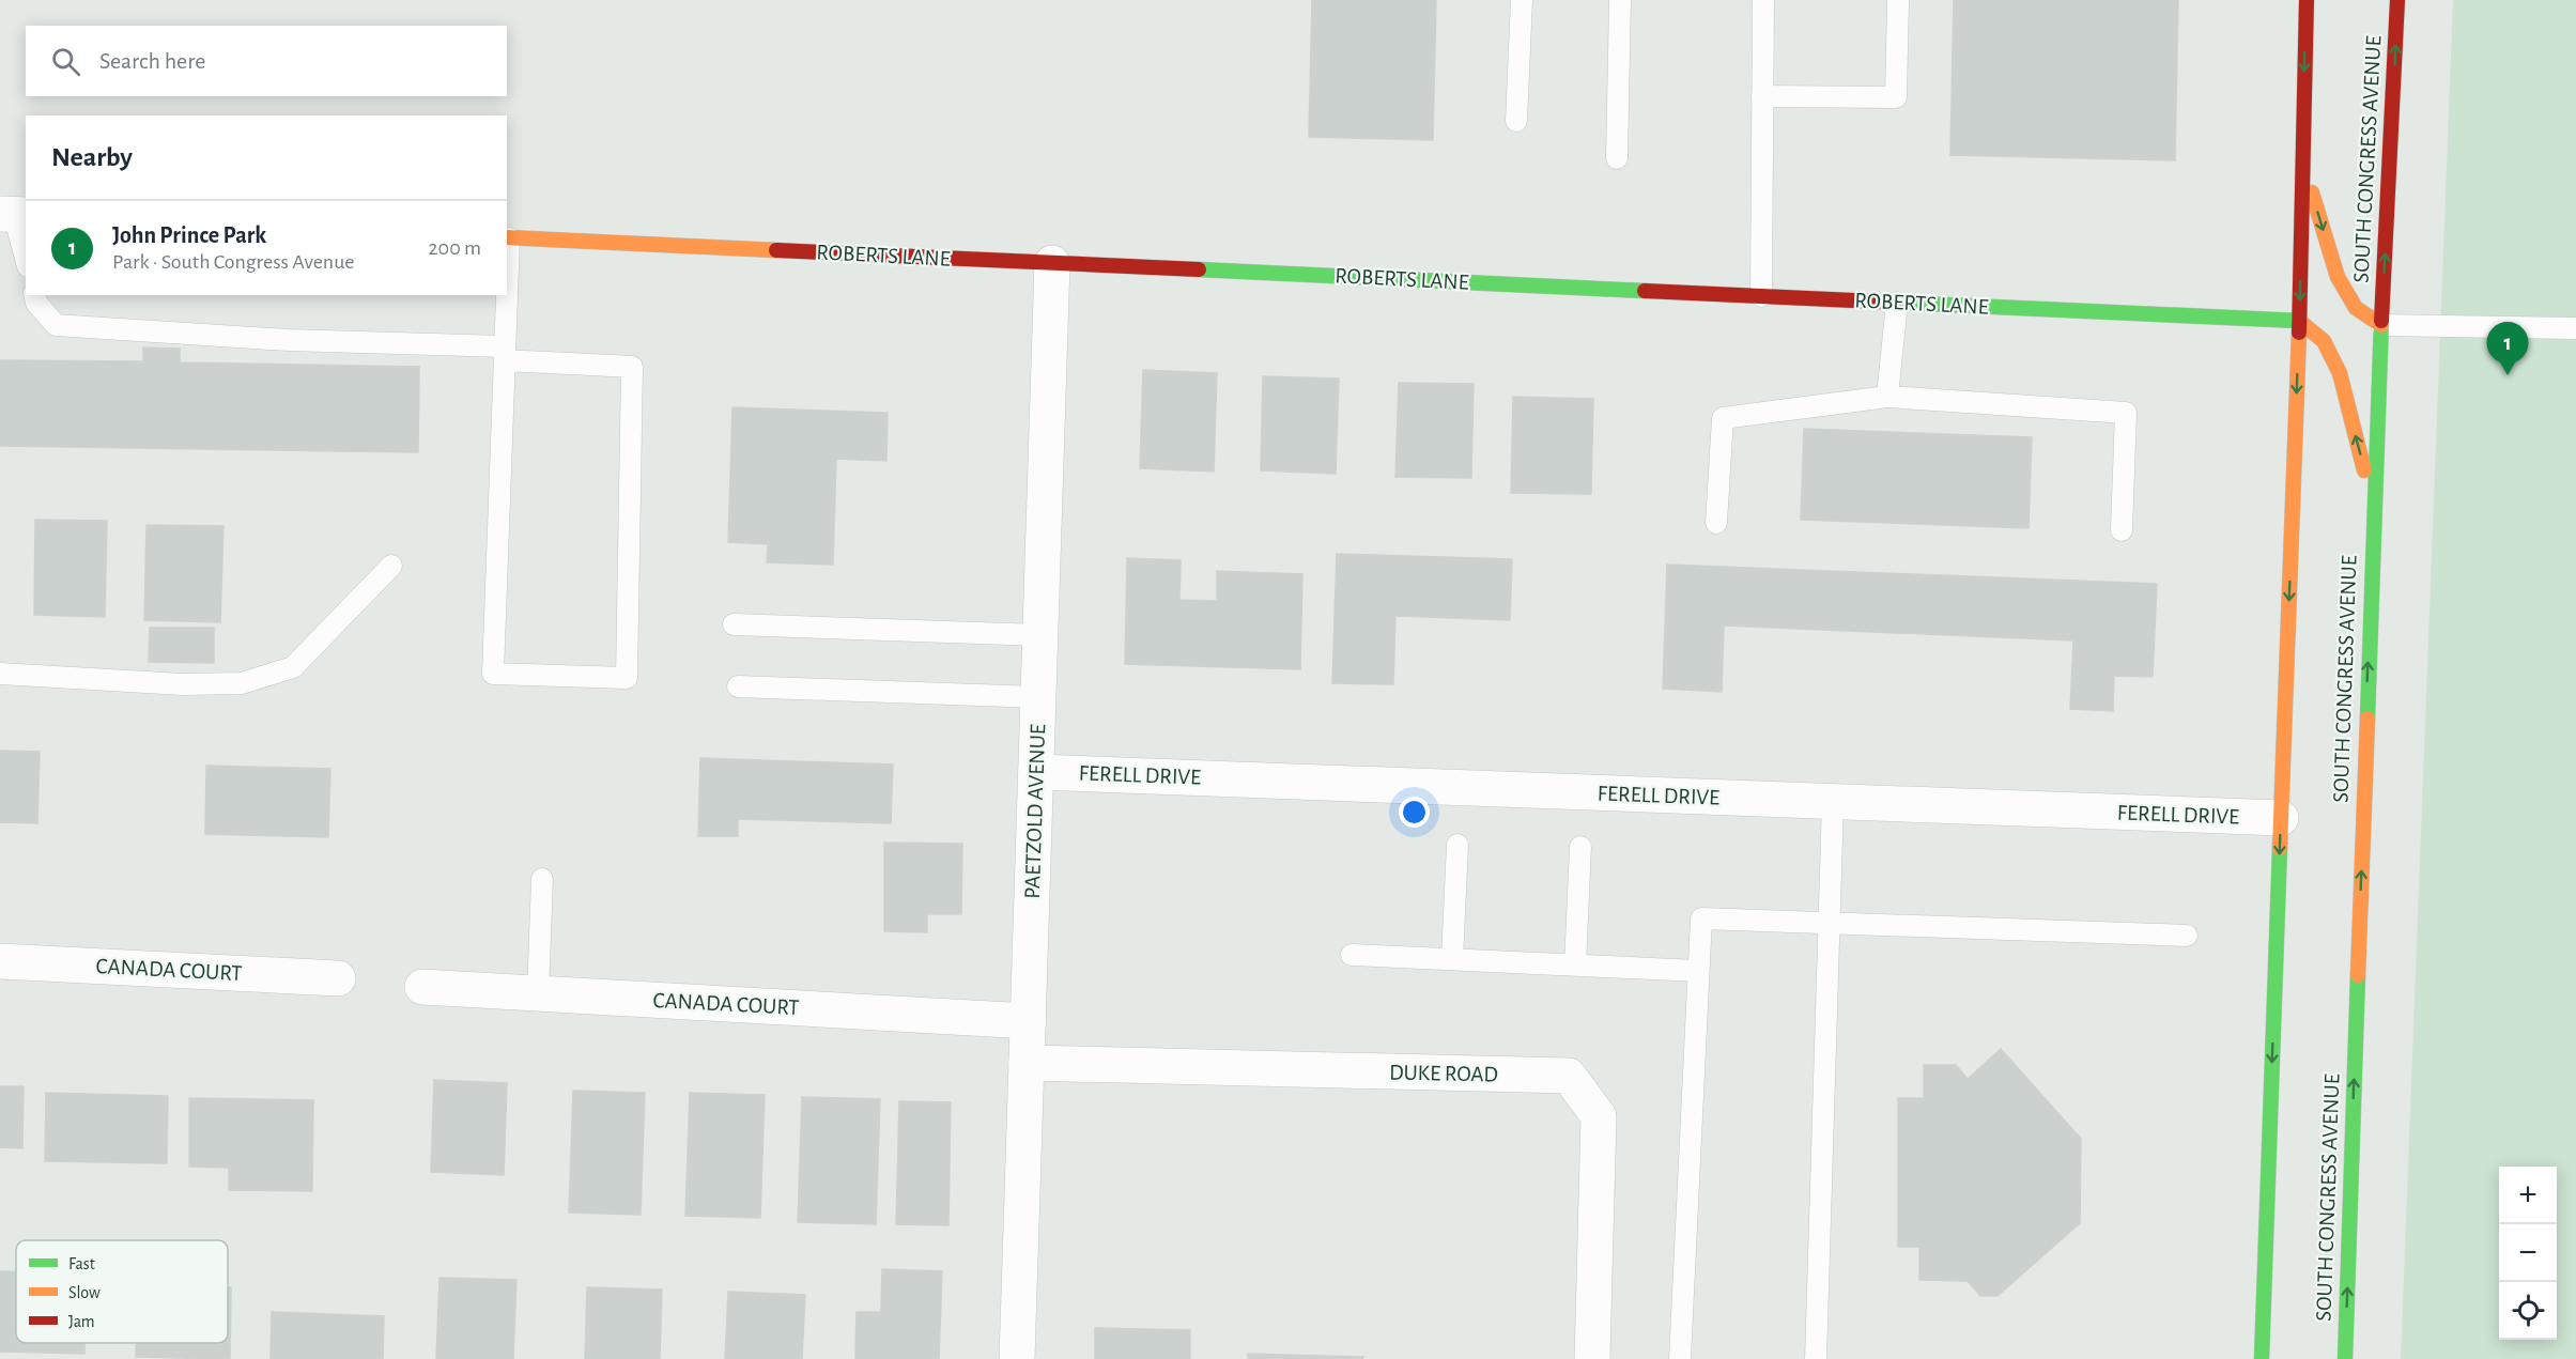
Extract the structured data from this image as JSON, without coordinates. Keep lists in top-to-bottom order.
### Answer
{
  "streets": {
    "main road": ["SOUTH CONGRESS AVENUE", "ROBERTS LANE"],
    "street": [
      "FERELL DRIVE",
      "PAETZOLD AVENUE",
      "CANADA COURT",
      "DUKE ROAD"
    ]
  },
  "crossings": [
    ["ROBERTS LANE", "PAETZOLD AVENUE"],
    ["FERELL DRIVE", "PAETZOLD AVENUE"],
    ["PAETZOLD AVENUE", "CANADA COURT"],
    ["PAETZOLD AVENUE", "DUKE ROAD"]
  ],
  "legend": ["Fast", "Slow", "Jam"],
  "page": {
    "search": "Search here",
    "heading": "Nearby",
    "list": [
      {
        "mark": "1",
        "name": "John Prince Park",
        "note": "Park · South Congress Avenue",
        "value": "200 m"
      }
    ],
    "pins": "1",
    "map_buttons": ["+", "−"]
  }
}
